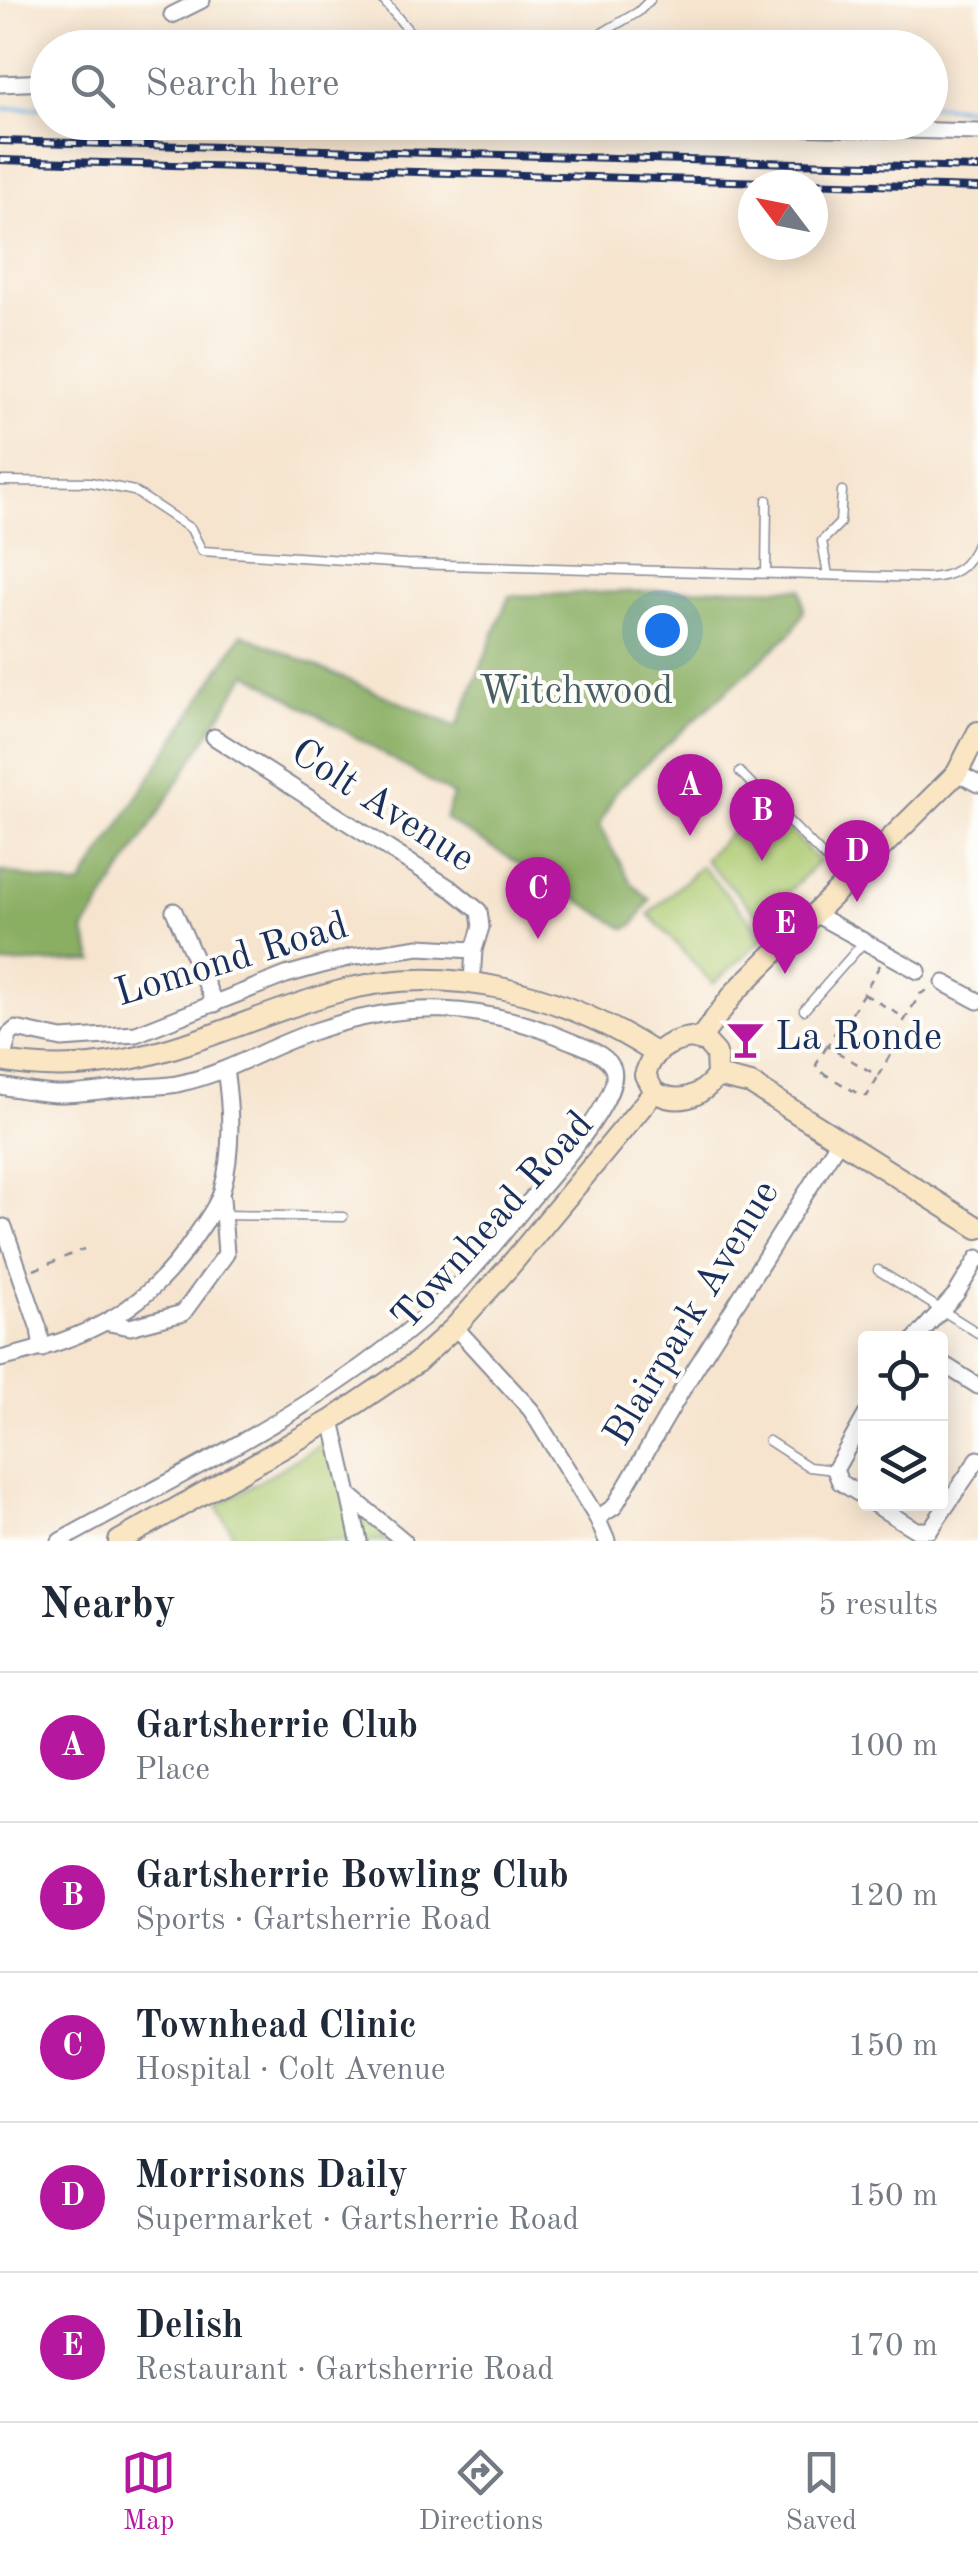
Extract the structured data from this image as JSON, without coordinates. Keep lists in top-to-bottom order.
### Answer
{
  "streets": {
    "street": [
      "Colt Avenue",
      "Lomond Road",
      "Townhead Road",
      "Blairpark Avenue"
    ]
  },
  "crossings": [
    ["Colt Avenue", "Lomond Road"],
    ["Lomond Road", "Townhead Road"]
  ],
  "parks": ["Witchwood"],
  "places": {
    "bar": ["La Ronde"]
  },
  "north": "top left",
  "page": {
    "search": "Search here",
    "pins": [
      "A",
      "B",
      "D",
      "C",
      "E"
    ],
    "heading": ["Nearby", "5 results"],
    "list": [
      {
        "mark": "A",
        "name": "Gartsherrie Club",
        "note": "Place",
        "value": "100 m"
      },
      {
        "mark": "B",
        "name": "Gartsherrie Bowling Club",
        "note": "Sports · Gartsherrie Road",
        "value": "120 m"
      },
      {
        "mark": "C",
        "name": "Townhead Clinic",
        "note": "Hospital · Colt Avenue",
        "value": "150 m"
      },
      {
        "mark": "D",
        "name": "Morrisons Daily",
        "note": "Supermarket · Gartsherrie Road",
        "value": "150 m"
      },
      {
        "mark": "E",
        "name": "Delish",
        "note": "Restaurant · Gartsherrie Road",
        "value": "170 m"
      }
    ],
    "nav": ["Map", "Directions", "Saved"]
  }
}
